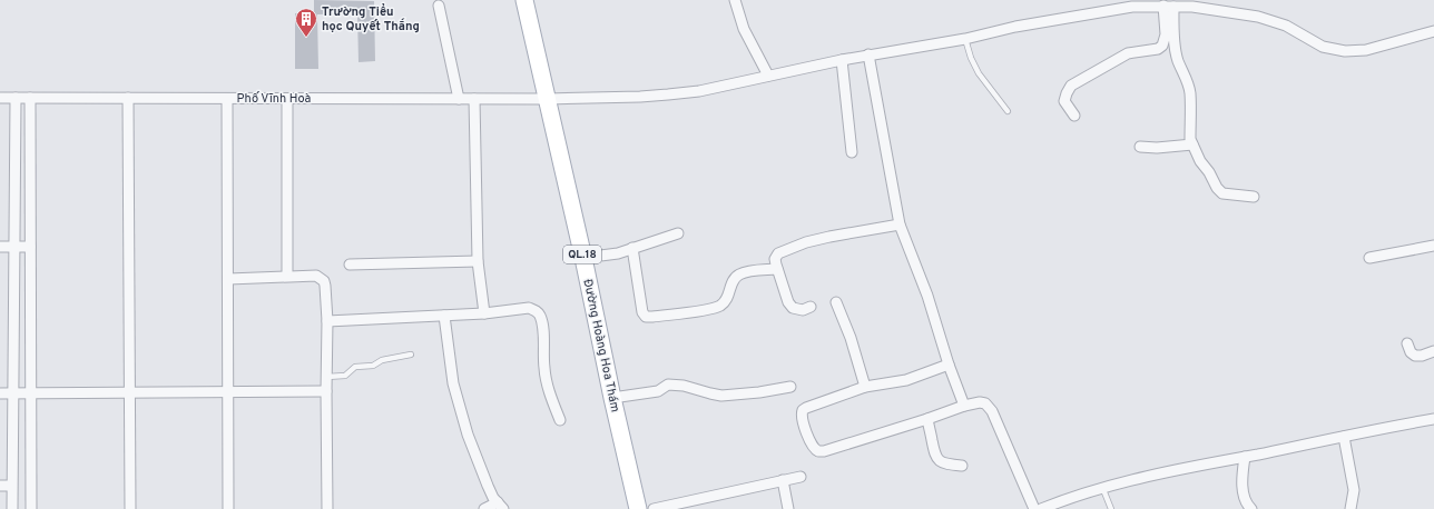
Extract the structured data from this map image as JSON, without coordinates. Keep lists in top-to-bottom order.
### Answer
{
  "streets": {
    "main road": ["QL.18", "Đường Hoàng Hoa Thám"],
    "street": ["Phố Vĩnh Hoà"]
  },
  "crossings": [
    ["Phố Vĩnh Hoà", "Đường Hoàng Hoa Thám"]
  ],
  "places": {
    "building": ["Trường Tiểu học Quyết Thắng"]
  }
}
